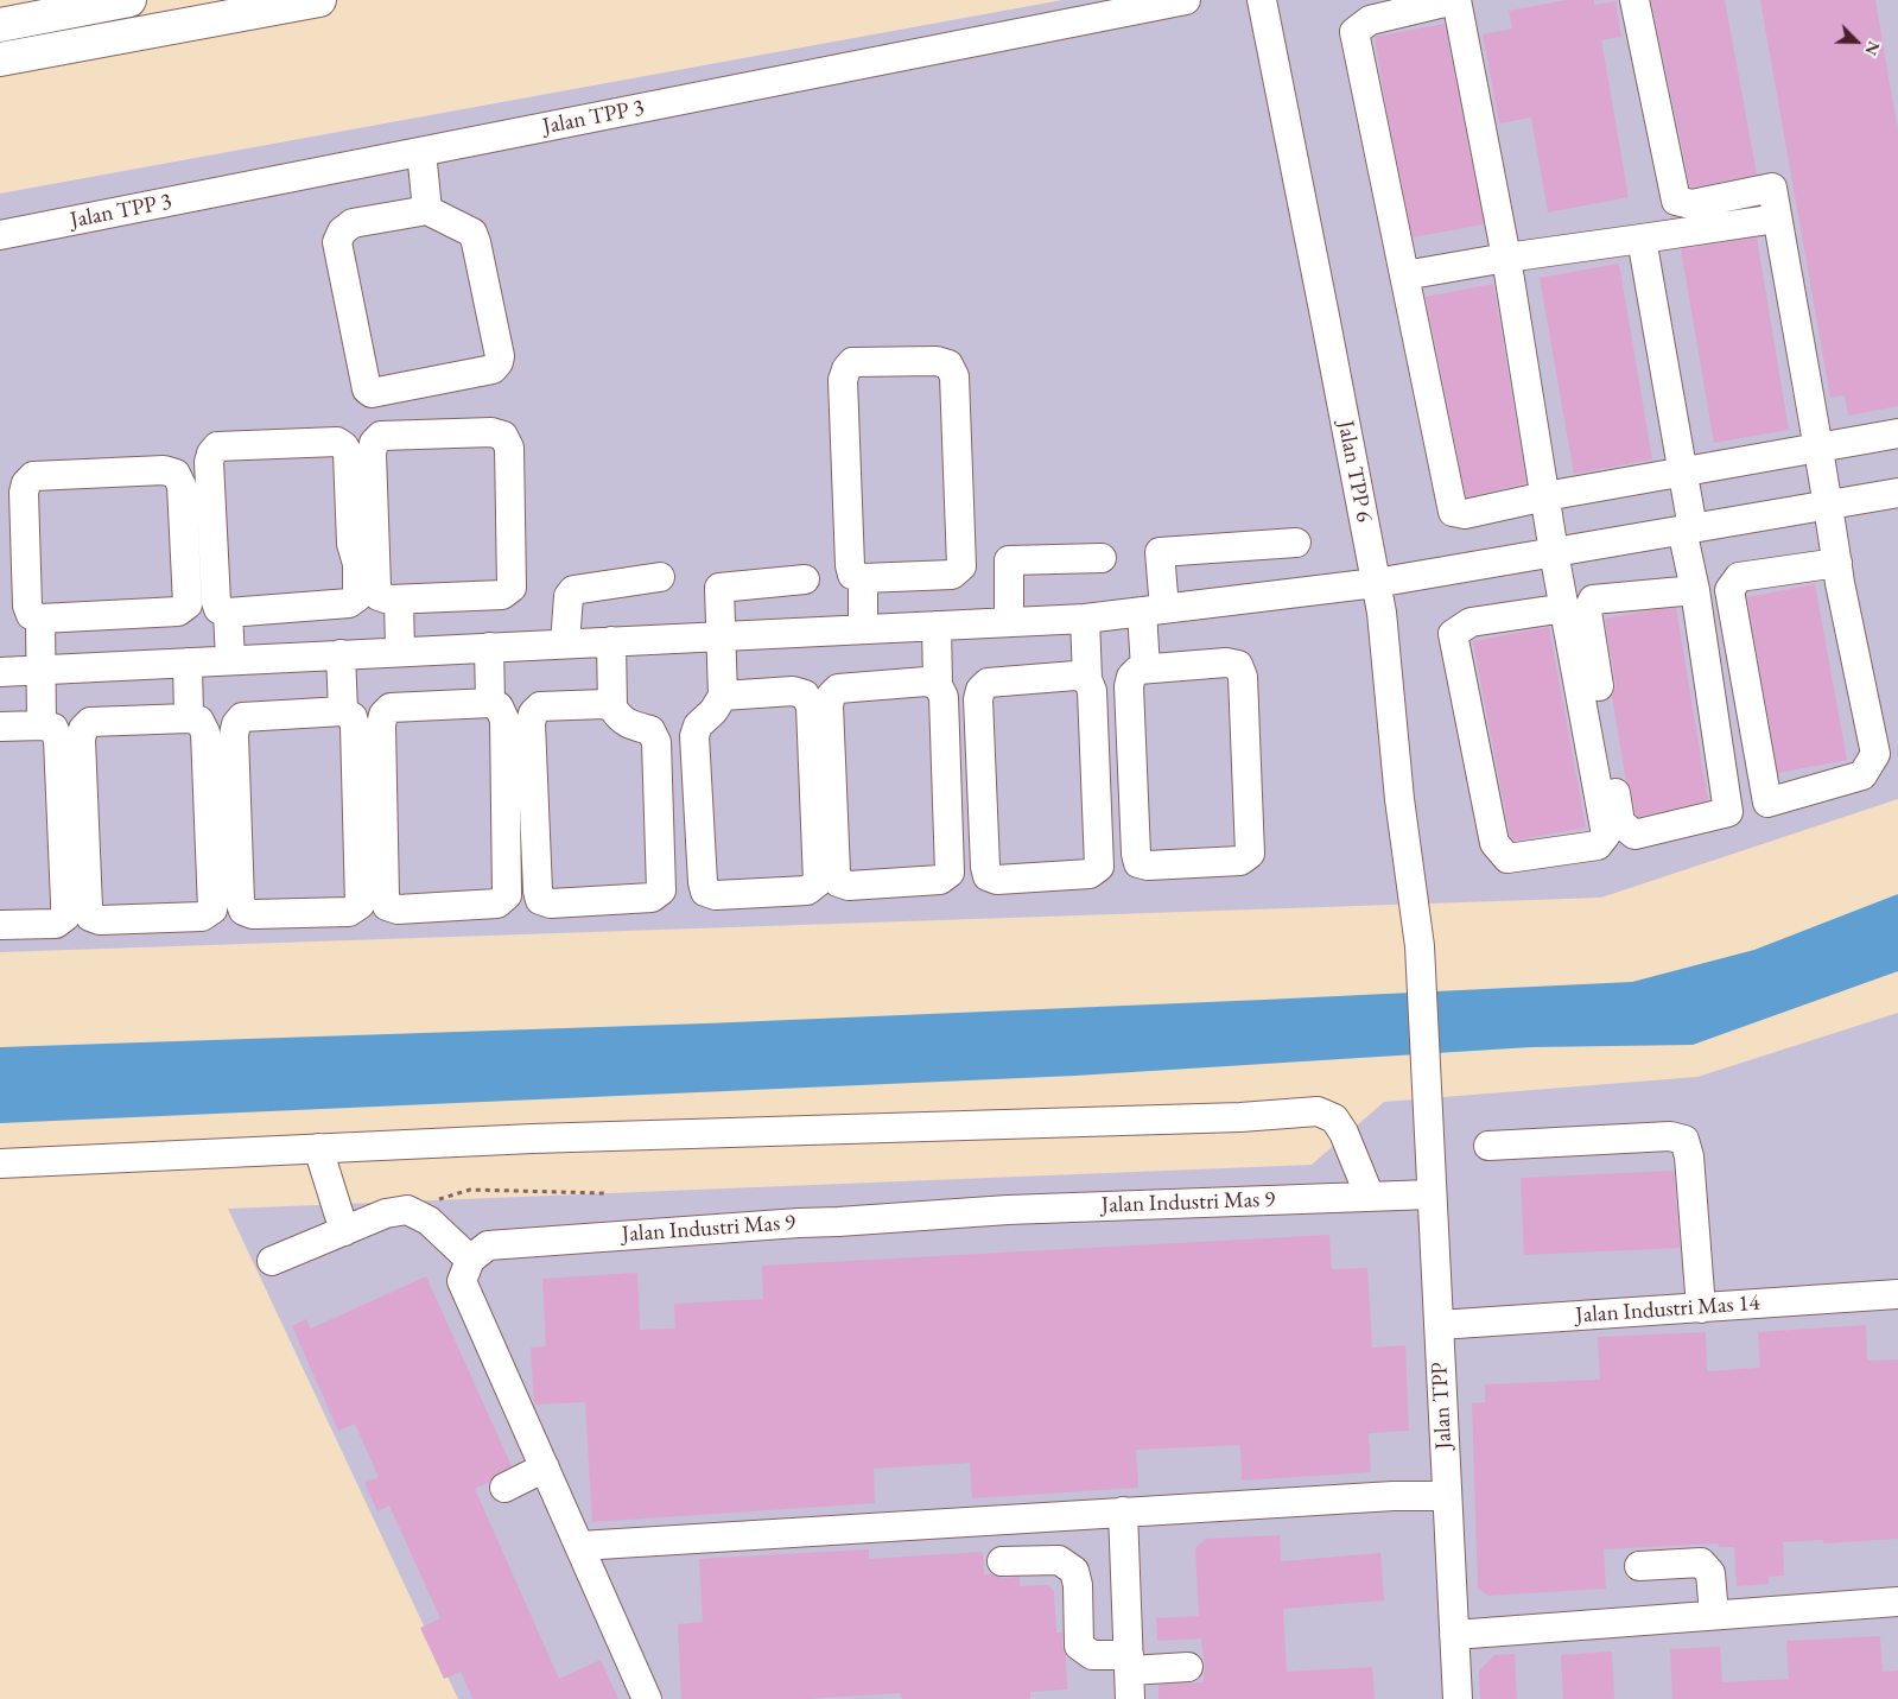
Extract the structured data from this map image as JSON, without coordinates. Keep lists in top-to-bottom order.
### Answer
{
  "streets": {
    "street": [
      "Jalan TPP 3",
      "Jalan TPP 6",
      "Jalan Industri Mas 9",
      "Jalan Industri Mas 14",
      "Jalan TPP"
    ]
  },
  "crossings": [
    ["Jalan TPP 6", "Jalan TPP"],
    ["Jalan Industri Mas 9", "Jalan TPP"],
    ["Jalan Industri Mas 14", "Jalan TPP"]
  ],
  "north": "bottom right"
}
